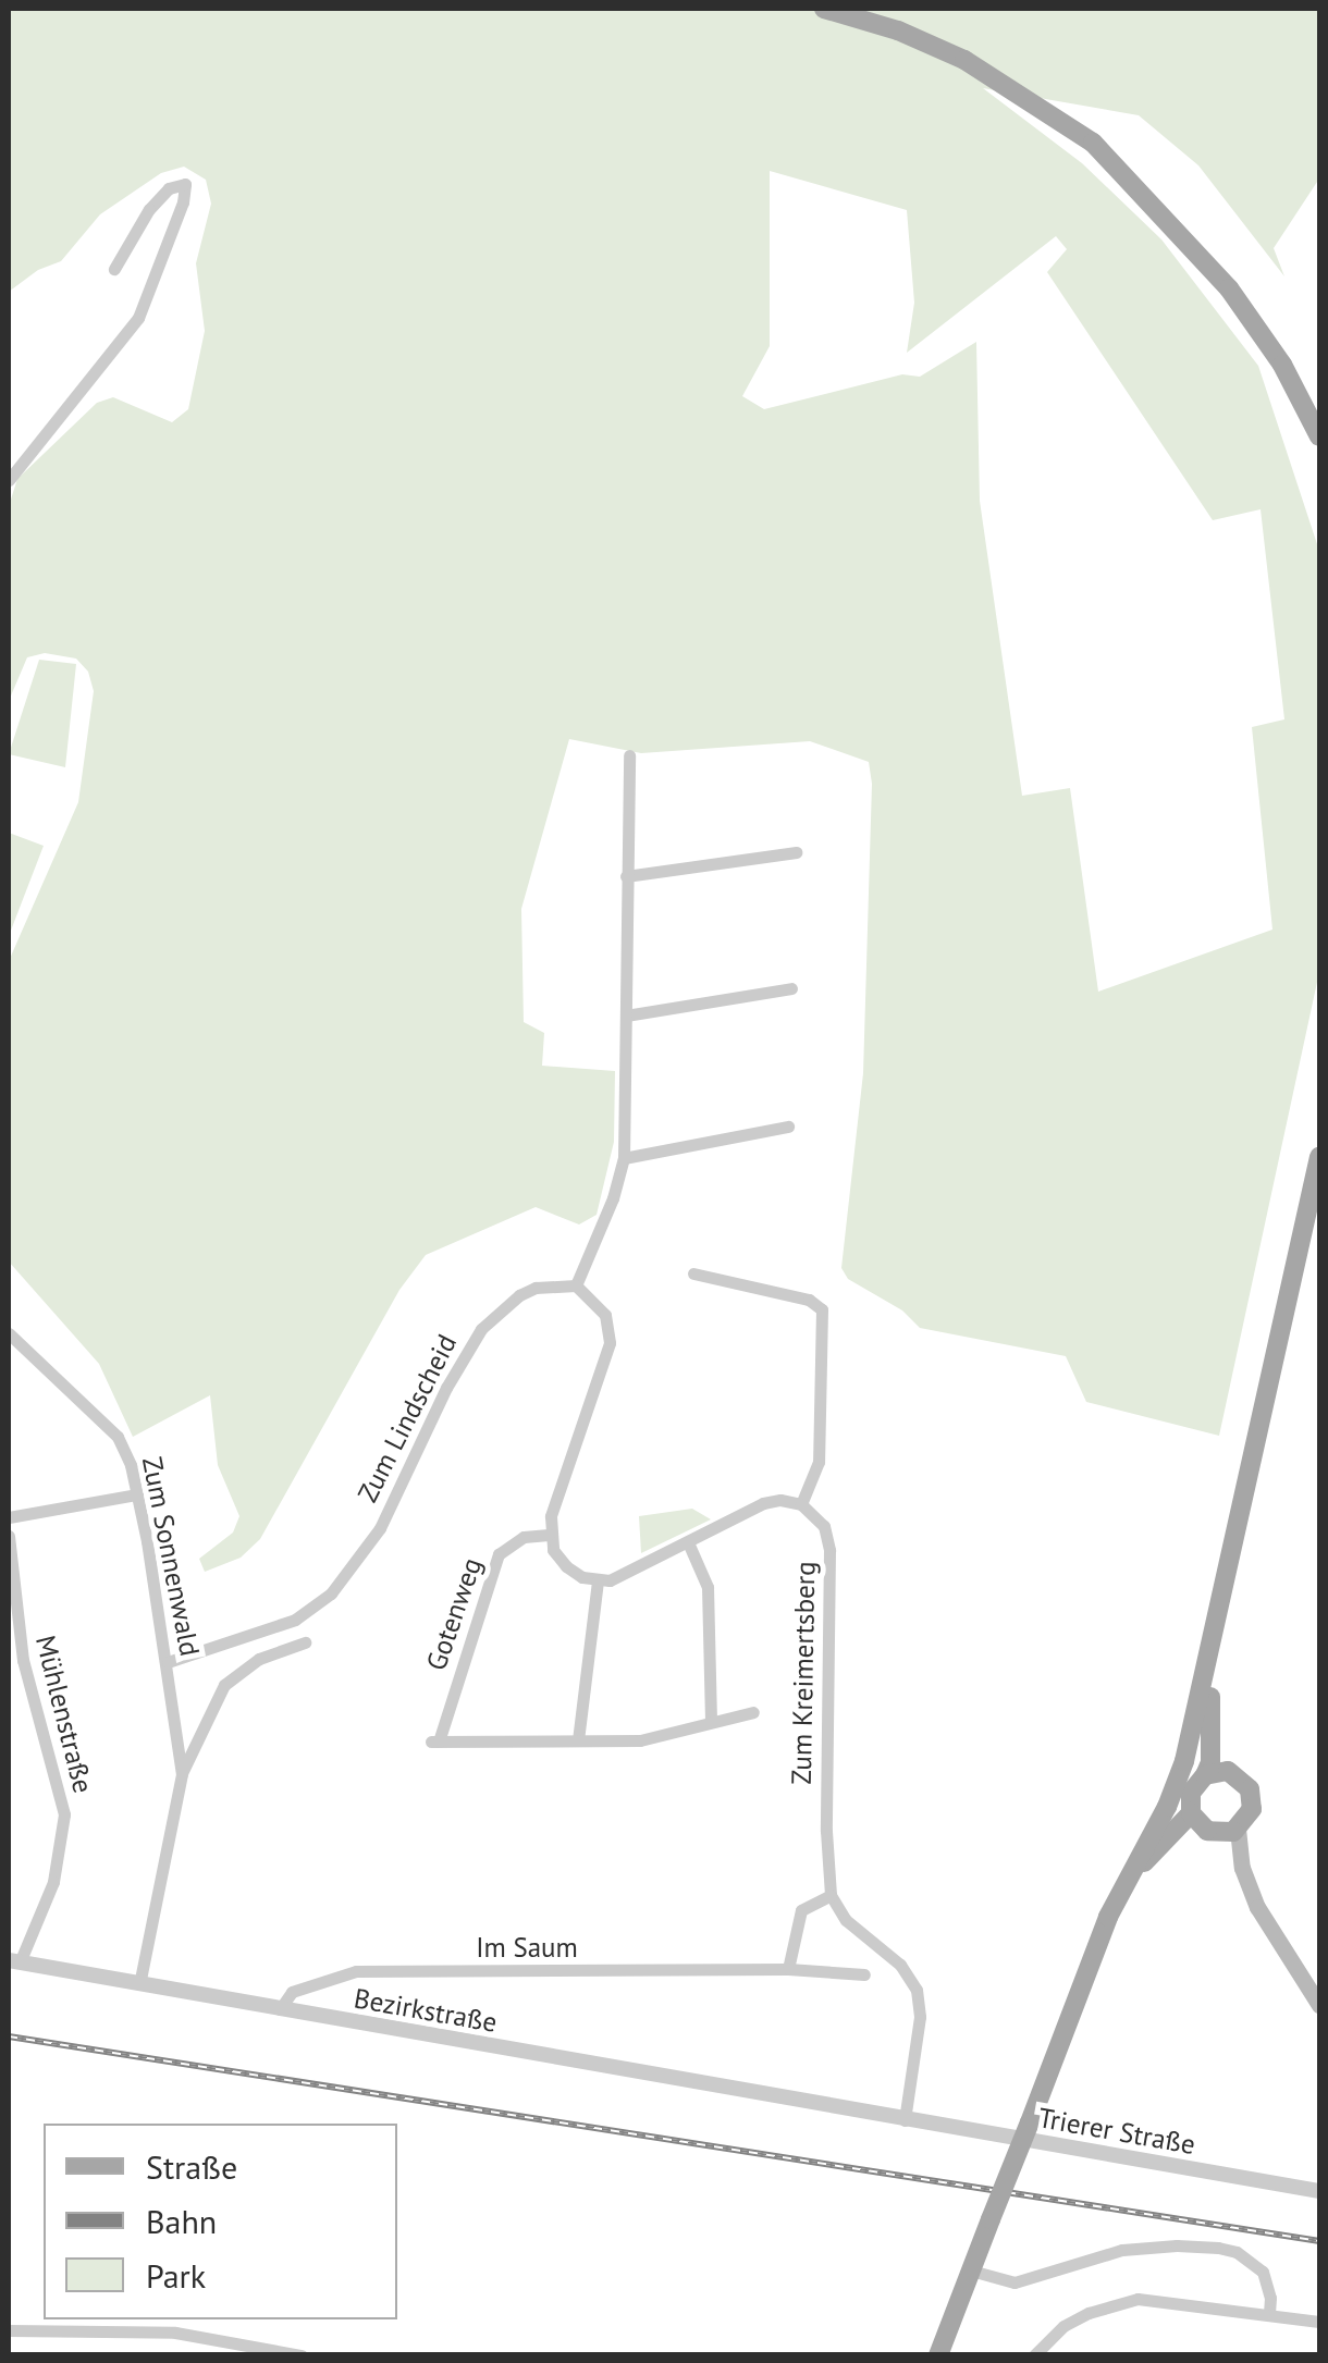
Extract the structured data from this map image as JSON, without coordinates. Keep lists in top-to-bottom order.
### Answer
{
  "streets": {
    "street": [
      "Zum Lindscheid",
      "Zum Sonnenwald",
      "Gotenweg",
      "Zum Kreimertsberg",
      "Mühlenstraße",
      "Im Saum",
      "Bezirkstraße",
      "Trierer Straße"
    ]
  },
  "crossings": [
    ["Zum Lindscheid", "Zum Sonnenwald"],
    ["Zum Sonnenwald", "Bezirkstraße"],
    ["Mühlenstraße", "Bezirkstraße"],
    ["Im Saum", "Bezirkstraße"],
    ["Bezirkstraße", "Trierer Straße"]
  ],
  "legend": ["Straße", "Bahn", "Park"]
}
